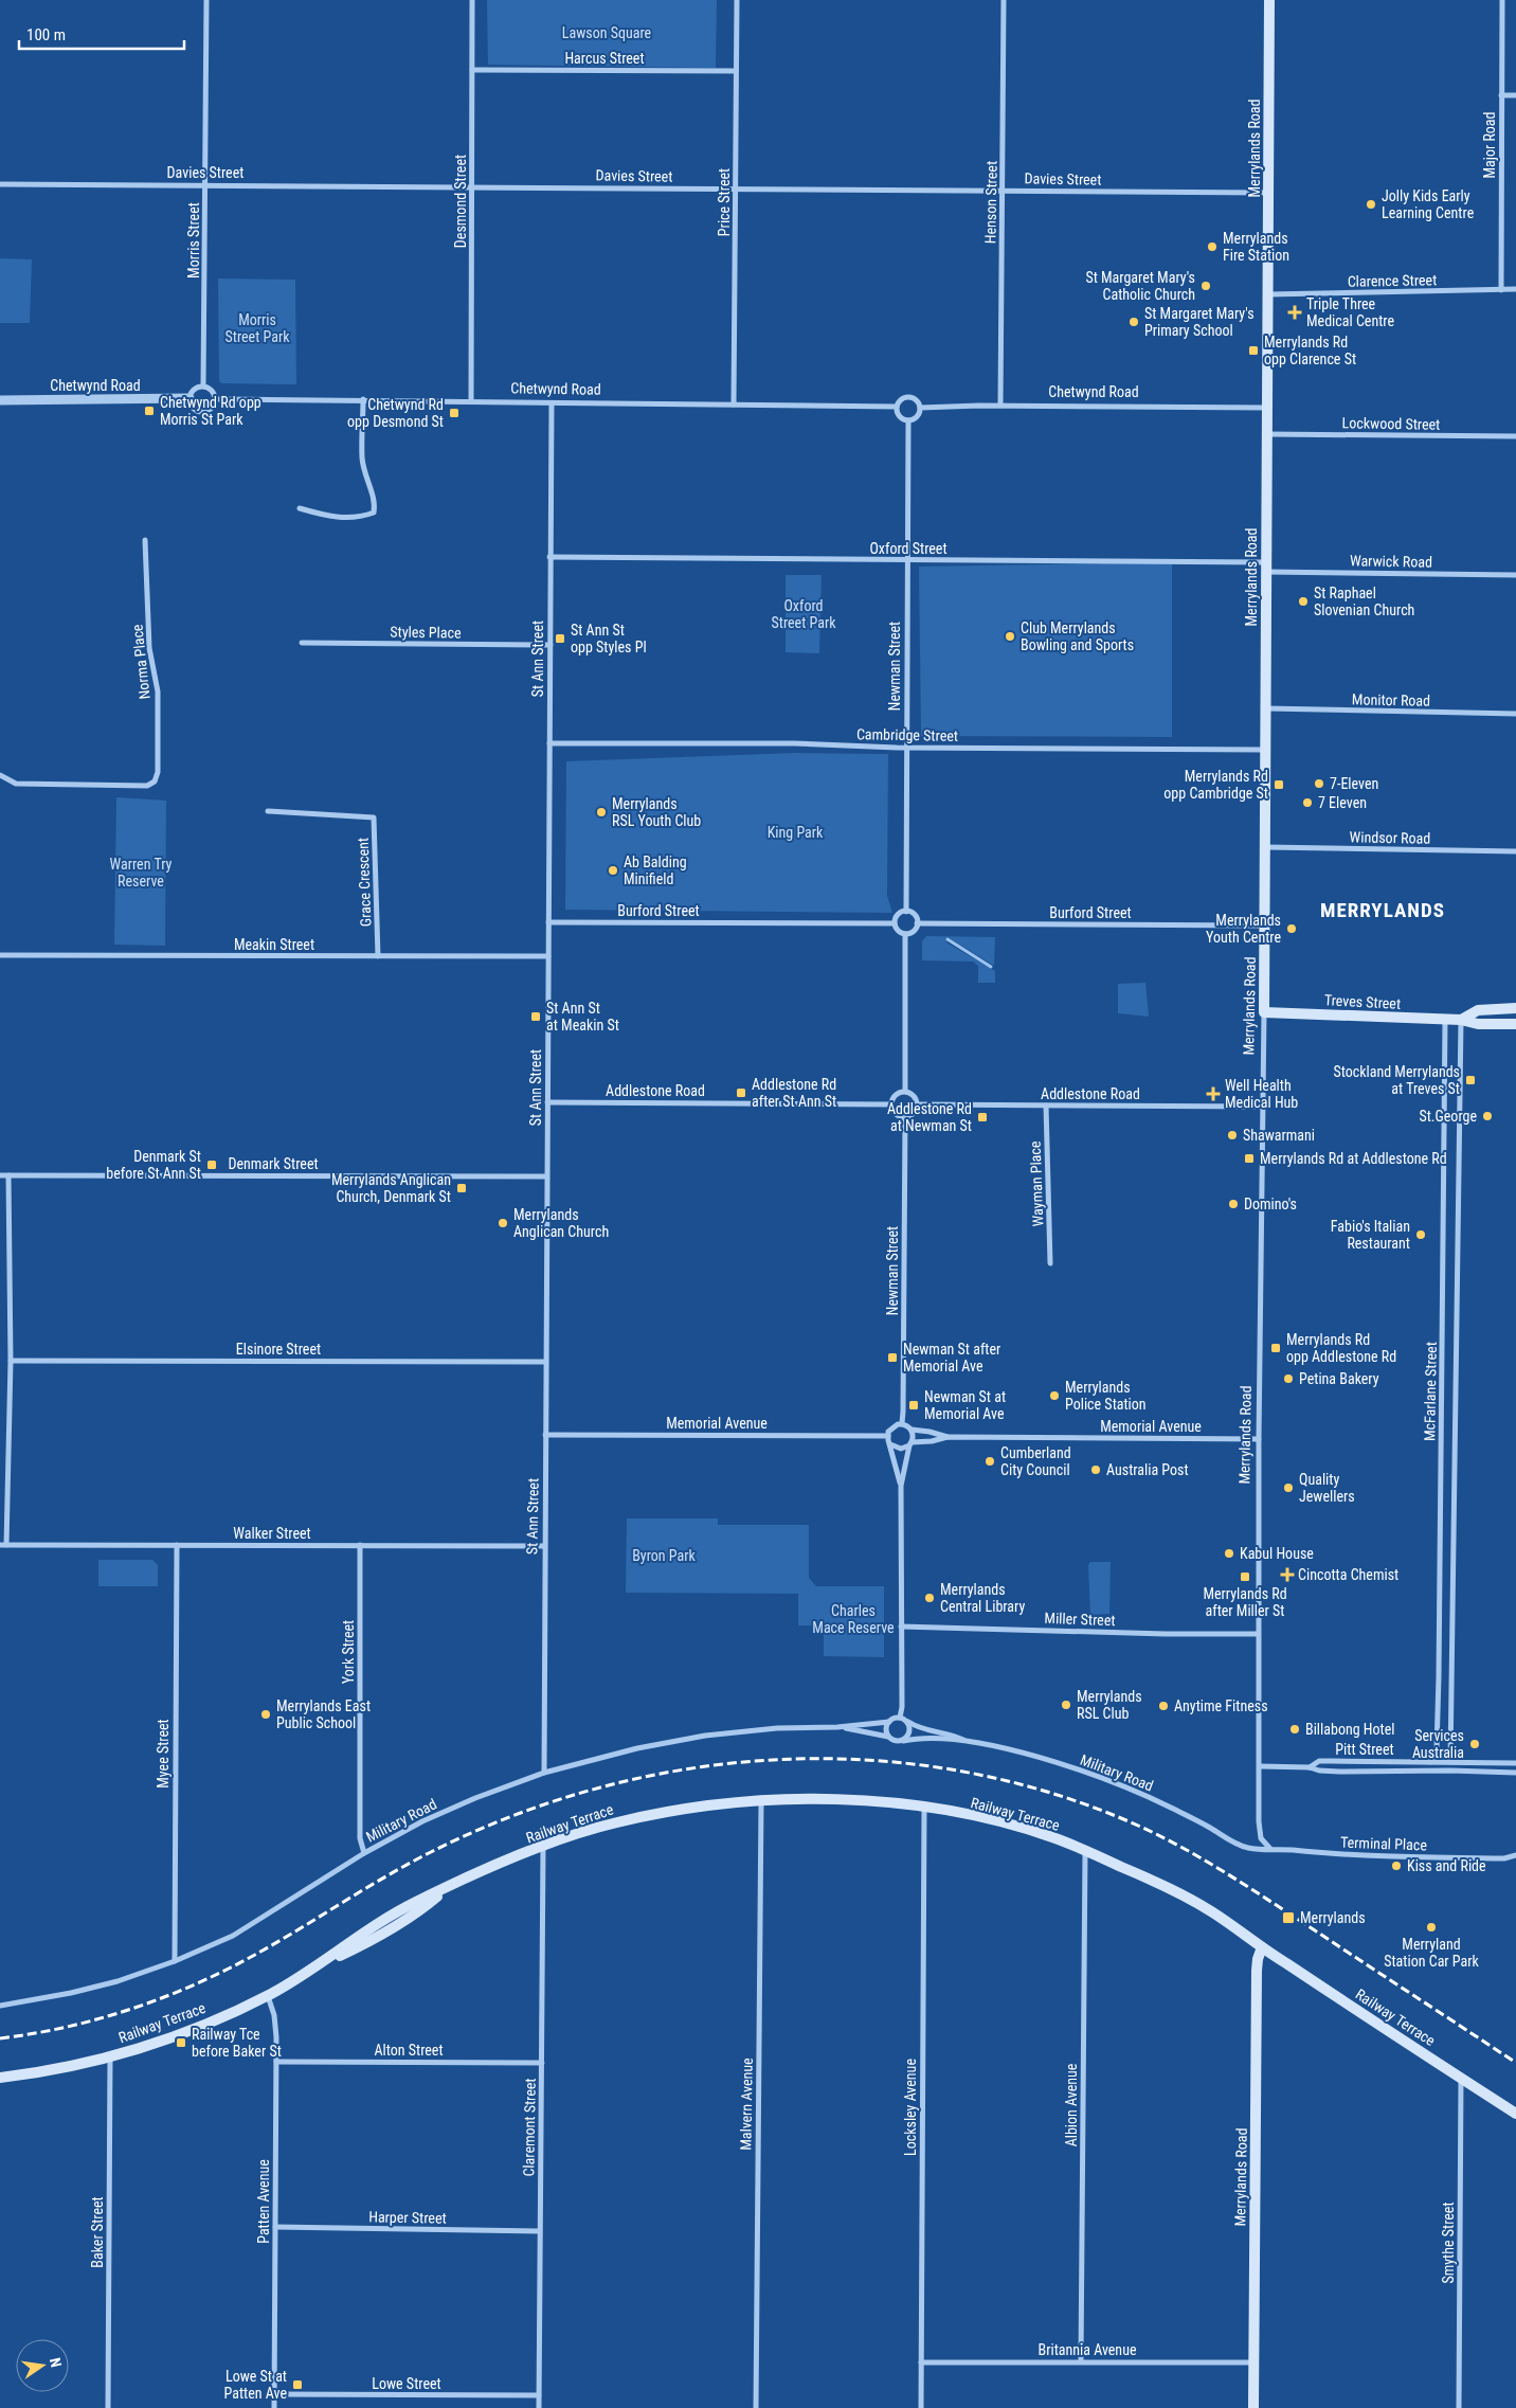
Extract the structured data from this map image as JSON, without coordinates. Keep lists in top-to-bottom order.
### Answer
{
  "streets": {
    "main road": ["Merrylands Road", "Treves Street", "Railway Terrace"],
    "street": [
      "Harcus Street",
      "Major Road",
      "Davies Street",
      "Desmond Street",
      "Price Street",
      "Henson Street",
      "Morris Street",
      "Clarence Street",
      "Chetwynd Road",
      "Lockwood Street",
      "Oxford Street",
      "Warwick Road",
      "Styles Place",
      "St Ann Street",
      "Norma Place",
      "Newman Street",
      "Monitor Road",
      "Cambridge Street",
      "Windsor Road",
      "Grace Crescent",
      "Burford Street",
      "Meakin Street",
      "Addlestone Road",
      "Denmark Street",
      "Wayman Place",
      "Elsinore Street",
      "McFarlane Street",
      "Memorial Avenue",
      "Walker Street",
      "Miller Street",
      "York Street",
      "Pitt Street",
      "Myee Street",
      "Military Road",
      "Terminal Place",
      "Alton Street",
      "Malvern Avenue",
      "Albion Avenue",
      "Locksley Avenue",
      "Claremont Street",
      "Patten Avenue",
      "Harper Street",
      "Baker Street",
      "Smythe Street",
      "Britannia Avenue",
      "Lowe Street"
    ]
  },
  "crossings": [
    ["Harcus Street", "Desmond Street"],
    ["Harcus Street", "Price Street"],
    ["Major Road", "Clarence Street"],
    ["Merrylands Road", "Davies Street"],
    ["Merrylands Road", "Clarence Street"],
    ["Merrylands Road", "Chetwynd Road"],
    ["Merrylands Road", "Lockwood Street"],
    ["Merrylands Road", "Oxford Street"],
    ["Merrylands Road", "Warwick Road"],
    ["Merrylands Road", "Monitor Road"],
    ["Merrylands Road", "Cambridge Street"],
    ["Merrylands Road", "Windsor Road"],
    ["Merrylands Road", "Burford Street"],
    ["Merrylands Road", "Treves Street"],
    ["Merrylands Road", "Addlestone Road"],
    ["Merrylands Road", "Memorial Avenue"],
    ["Merrylands Road", "Miller Street"],
    ["Merrylands Road", "Pitt Street"],
    ["Merrylands Road", "Railway Terrace"],
    ["Merrylands Road", "Terminal Place"],
    ["Merrylands Road", "Britannia Avenue"],
    ["Davies Street", "Desmond Street"],
    ["Davies Street", "Price Street"],
    ["Davies Street", "Henson Street"],
    ["Davies Street", "Morris Street"],
    ["Desmond Street", "Chetwynd Road"],
    ["Price Street", "Chetwynd Road"],
    ["Henson Street", "Chetwynd Road"],
    ["Morris Street", "Chetwynd Road"],
    ["Chetwynd Road", "St Ann Street"],
    ["Chetwynd Road", "Newman Street"],
    ["Oxford Street", "Warwick Road"],
    ["Oxford Street", "St Ann Street"],
    ["Oxford Street", "Newman Street"],
    ["Styles Place", "St Ann Street"],
    ["St Ann Street", "Cambridge Street"],
    ["St Ann Street", "Burford Street"],
    ["St Ann Street", "Meakin Street"],
    ["St Ann Street", "Addlestone Road"],
    ["St Ann Street", "Denmark Street"],
    ["St Ann Street", "Elsinore Street"],
    ["St Ann Street", "Memorial Avenue"],
    ["St Ann Street", "Walker Street"],
    ["St Ann Street", "Military Road"],
    ["Newman Street", "Cambridge Street"],
    ["Newman Street", "Burford Street"],
    ["Newman Street", "Addlestone Road"],
    ["Newman Street", "Memorial Avenue"],
    ["Grace Crescent", "Meakin Street"],
    ["Treves Street", "McFarlane Street"],
    ["Addlestone Road", "Wayman Place"],
    ["McFarlane Street", "Pitt Street"],
    ["Walker Street", "York Street"],
    ["Walker Street", "Myee Street"],
    ["York Street", "Military Road"],
    ["Myee Street", "Military Road"],
    ["Military Road", "Terminal Place"],
    ["Railway Terrace", "Malvern Avenue"],
    ["Railway Terrace", "Albion Avenue"],
    ["Railway Terrace", "Locksley Avenue"],
    ["Railway Terrace", "Claremont Street"],
    ["Railway Terrace", "Patten Avenue"],
    ["Railway Terrace", "Baker Street"],
    ["Railway Terrace", "Smythe Street"],
    ["Alton Street", "Claremont Street"],
    ["Alton Street", "Patten Avenue"],
    ["Albion Avenue", "Britannia Avenue"],
    ["Locksley Avenue", "Britannia Avenue"],
    ["Claremont Street", "Harper Street"],
    ["Claremont Street", "Lowe Street"],
    ["Patten Avenue", "Harper Street"],
    ["Patten Avenue", "Lowe Street"]
  ],
  "districts": ["MERRYLANDS"],
  "parks": [
    "Lawson Square",
    "Morris Street Park",
    "Oxford Street Park",
    "King Park",
    "Warren Try Reserve",
    "Byron Park",
    "Charles Mace Reserve"
  ],
  "places": {
    "other": [
      "Jolly Kids Early Learning Centre",
      "Merrylands Fire Station",
      "St Margaret Mary's Catholic Church",
      "St Margaret Mary's Primary School",
      "St Raphael Slovenian Church",
      "Club Merrylands Bowling and Sports",
      "7-Eleven",
      "7 Eleven",
      "Merrylands RSL Youth Club",
      "Ab Balding Minifield",
      "Merrylands Youth Centre",
      "St.George",
      "Shawarmani",
      "Domino's",
      "Merrylands Anglican Church",
      "Fabio's Italian Restaurant",
      "Petina Bakery",
      "Merrylands Police Station",
      "Cumberland City Council",
      "Australia Post",
      "Quality Jewellers",
      "Kabul House",
      "Merrylands Central Library",
      "Merrylands RSL Club",
      "Anytime Fitness",
      "Merrylands East Public School",
      "Billabong Hotel",
      "Services Australia",
      "Kiss and Ride",
      "Merryland Station Car Park"
    ],
    "health": ["Triple Three Medical Centre", "Well Health Medical Hub", "Cincotta Chemist"],
    "transit": [
      "Merrylands Rd opp Clarence St",
      "Chetwynd Rd opp Morris St Park",
      "Chetwynd Rd opp Desmond St",
      "St Ann St opp Styles Pl",
      "Merrylands Rd opp Cambridge St",
      "St Ann St at Meakin St",
      "Stockland Merrylands at Treves St",
      "Addlestone Rd after St Ann St",
      "Addlestone Rd at Newman St",
      "Merrylands Rd at Addlestone Rd",
      "Denmark St before St Ann St",
      "Merrylands Anglican Church, Denmark St",
      "Merrylands Rd opp Addlestone Rd",
      "Newman St after Memorial Ave",
      "Newman St at Memorial Ave",
      "Merrylands Rd after Miller St",
      "Merrylands",
      "Railway Tce before Baker St",
      "Lowe St at Patten Ave"
    ]
  },
  "scale_bar": "100 m",
  "north": "right"
}
